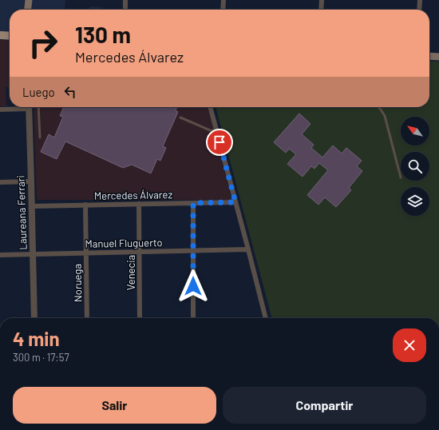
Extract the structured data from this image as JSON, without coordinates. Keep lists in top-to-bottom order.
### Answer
{
  "streets": {
    "street": [
      "Mercedes Álvarez",
      "Laureana Ferrari",
      "Manuel Fluguerto",
      "Venecia",
      "Noruega"
    ]
  },
  "crossings": [
    ["Mercedes Álvarez", "Laureana Ferrari"],
    ["Mercedes Álvarez", "Venecia"],
    ["Mercedes Álvarez", "Noruega"],
    ["Laureana Ferrari", "Manuel Fluguerto"],
    ["Manuel Fluguerto", "Venecia"],
    ["Manuel Fluguerto", "Noruega"]
  ],
  "north": "top left",
  "page": {
    "turn": ["130 m", "Mercedes Álvarez"],
    "then": "Luego",
    "heading": ["4 min", "300 m · 17:57"],
    "buttons": ["Salir", "Compartir"]
  }
}
